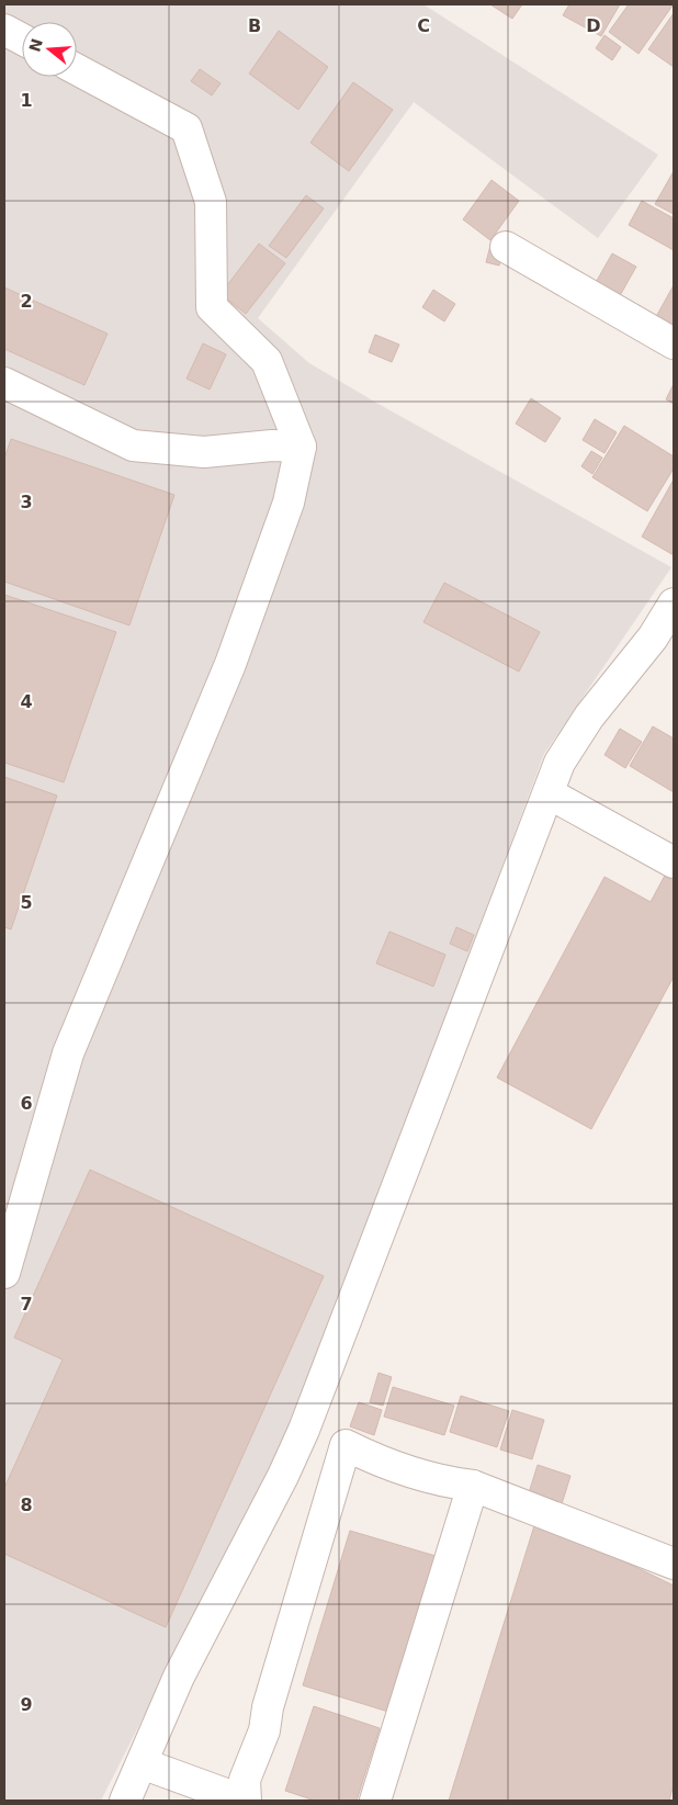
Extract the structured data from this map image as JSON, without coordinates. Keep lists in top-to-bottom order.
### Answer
{
  "north": "left",
  "grid": {
    "columns": ["B", "C", "D"],
    "rows": [
      "1",
      "2",
      "3",
      "4",
      "5",
      "6",
      "7",
      "8",
      "9"
    ]
  }
}
